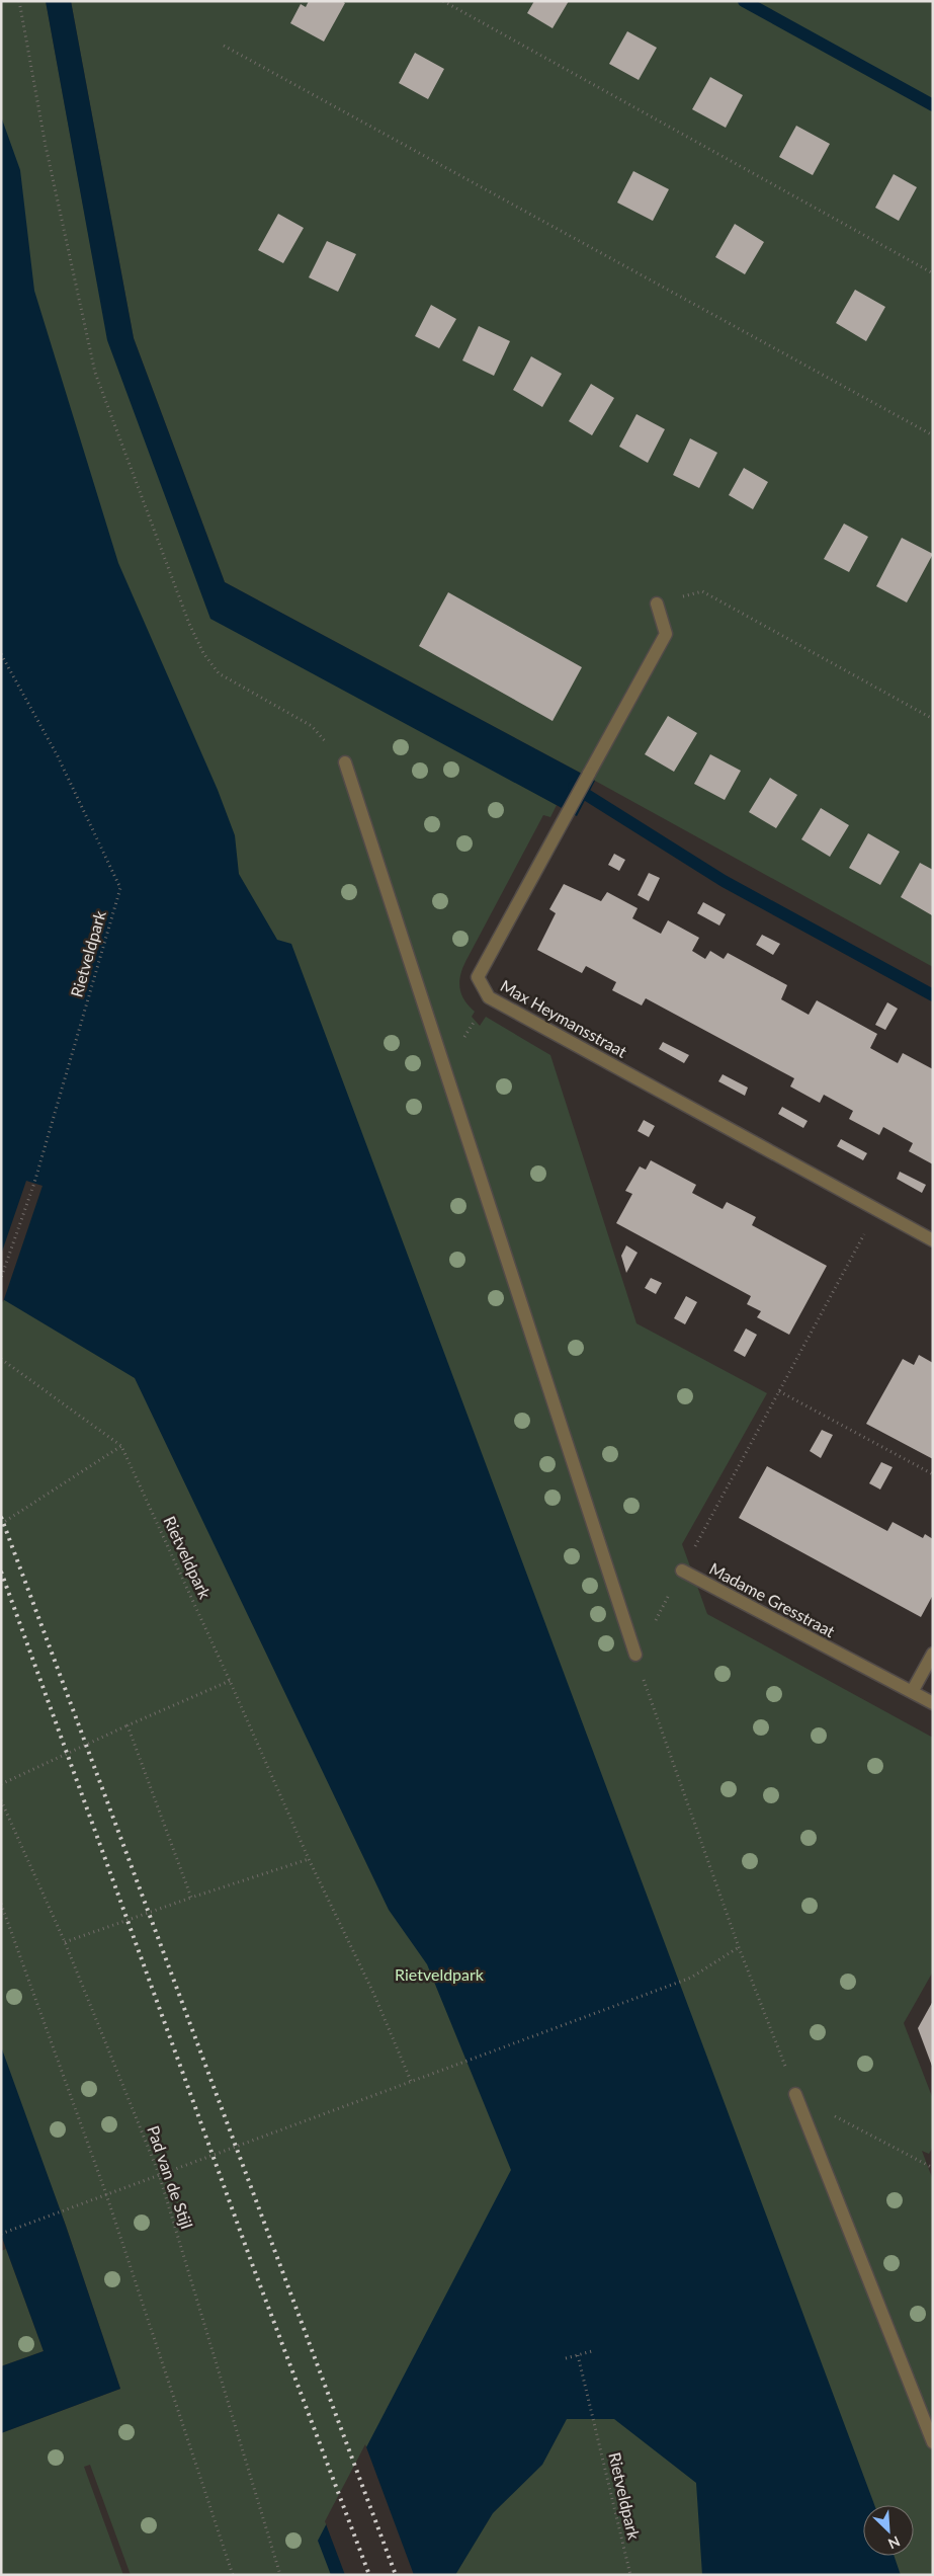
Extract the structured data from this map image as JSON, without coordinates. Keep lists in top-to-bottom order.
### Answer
{
  "streets": {
    "street": ["Max Heymansstraat", "Madame Gresstraat"],
    "path": ["Rietveldpark", "Pad van de Stijl"]
  },
  "parks": ["Rietveldpark"],
  "north": "bottom right"
}
